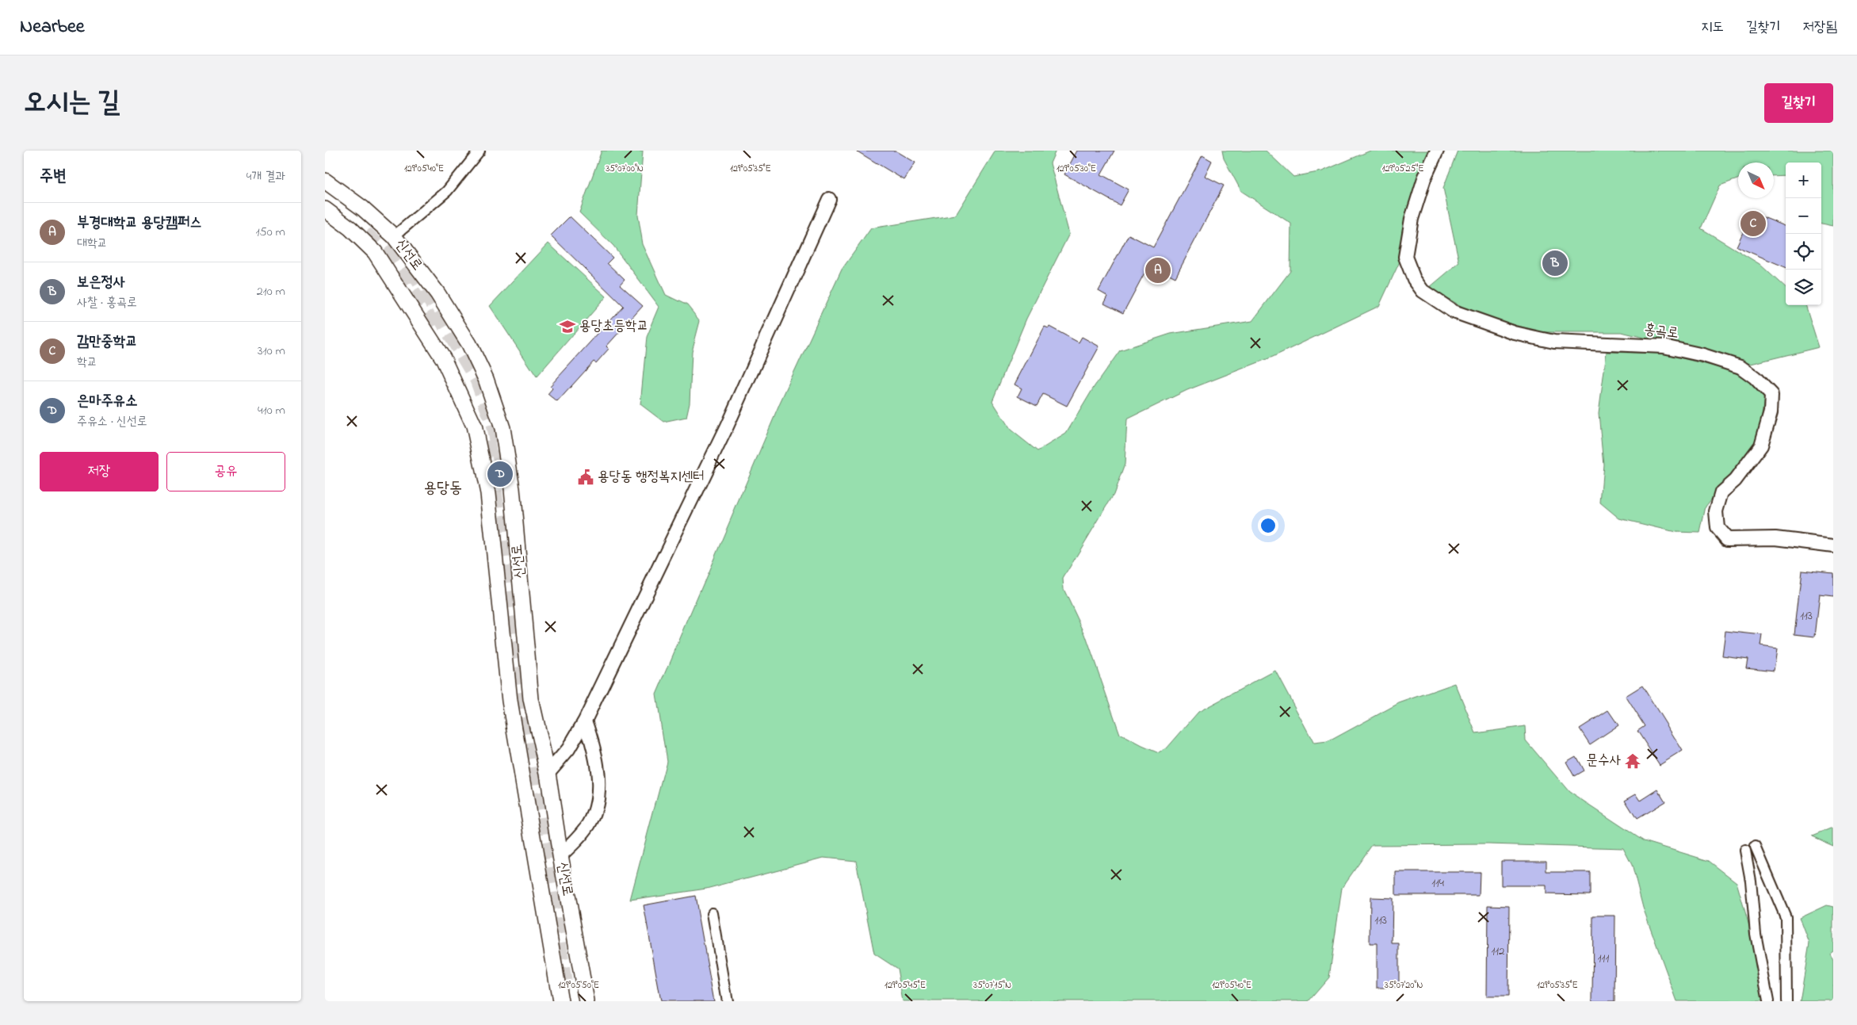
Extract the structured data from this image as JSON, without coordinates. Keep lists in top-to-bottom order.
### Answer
{
  "streets": {
    "main road": ["신선로"],
    "street": ["홍곡로"]
  },
  "districts": ["용당동"],
  "places": {
    "school or university": ["용당초등학교"],
    "public building": ["용당동 행정복지센터"],
    "temple": ["문수사"]
  },
  "house_numbers": [
    "113",
    "114",
    "113",
    "112",
    "111"
  ],
  "north": "bottom right",
  "page": {
    "header": "Nearbee",
    "nav": ["지도", "길찾기", "저장됨"],
    "title": "오시는 길",
    "buttons": [
      "길찾기",
      ["저장", "공유"]
    ],
    "heading": ["주변", "4개 결과"],
    "map_buttons": ["+", "−"],
    "list": [
      {
        "mark": "A",
        "name": "부경대학교 용당캠퍼스",
        "note": "대학교",
        "value": "150 m"
      },
      {
        "mark": "B",
        "name": "보은정사",
        "note": "사찰 · 홍곡로",
        "value": "210 m"
      },
      {
        "mark": "C",
        "name": "감만중학교",
        "note": "학교",
        "value": "310 m"
      },
      {
        "mark": "D",
        "name": "은마주유소",
        "note": "주유소 · 신선로",
        "value": "410 m"
      }
    ],
    "pins": [
      "C",
      "B",
      "A",
      "D"
    ]
  },
  "coordinates": [
    "35°07'00\"N",
    "129°05'40\"E",
    "129°05'35\"E",
    "129°05'30\"E",
    "129°05'25\"E",
    "129°05'50\"E",
    "129°05'45\"E",
    "35°07'15\"N",
    "35°07'20\"N"
  ]
}
